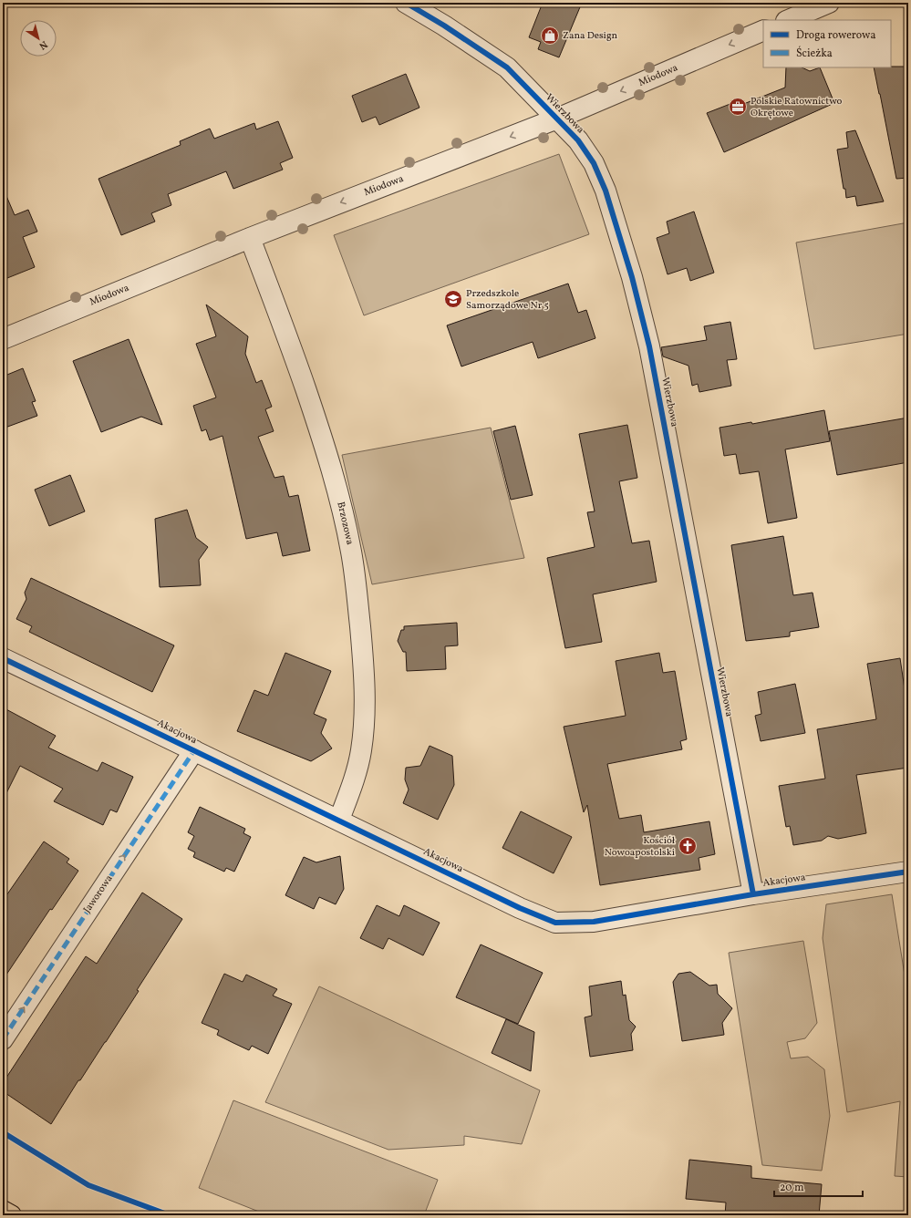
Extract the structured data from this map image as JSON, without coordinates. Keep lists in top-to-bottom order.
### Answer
{
  "streets": {
    "street": [
      "Miodowa",
      "Wierzbowa",
      "Brzozowa",
      "Akacjowa",
      "Jaworowa"
    ]
  },
  "crossings": [
    ["Miodowa", "Wierzbowa"],
    ["Miodowa", "Brzozowa"],
    ["Wierzbowa", "Akacjowa"],
    ["Brzozowa", "Akacjowa"],
    ["Akacjowa", "Jaworowa"]
  ],
  "one_way": ["Miodowa", "Jaworowa"],
  "places": {
    "shop": ["Zana Design"],
    "office": ["Polskie Ratownictwo Okrętowe"],
    "school or university": ["Przedszkole Samorządowe Nr 5"],
    "church": ["Kościół Nowoapostolski"]
  },
  "legend": ["Droga rowerowa", "Ścieżka"],
  "scale_bar": "20 m",
  "north": "bottom right"
}
